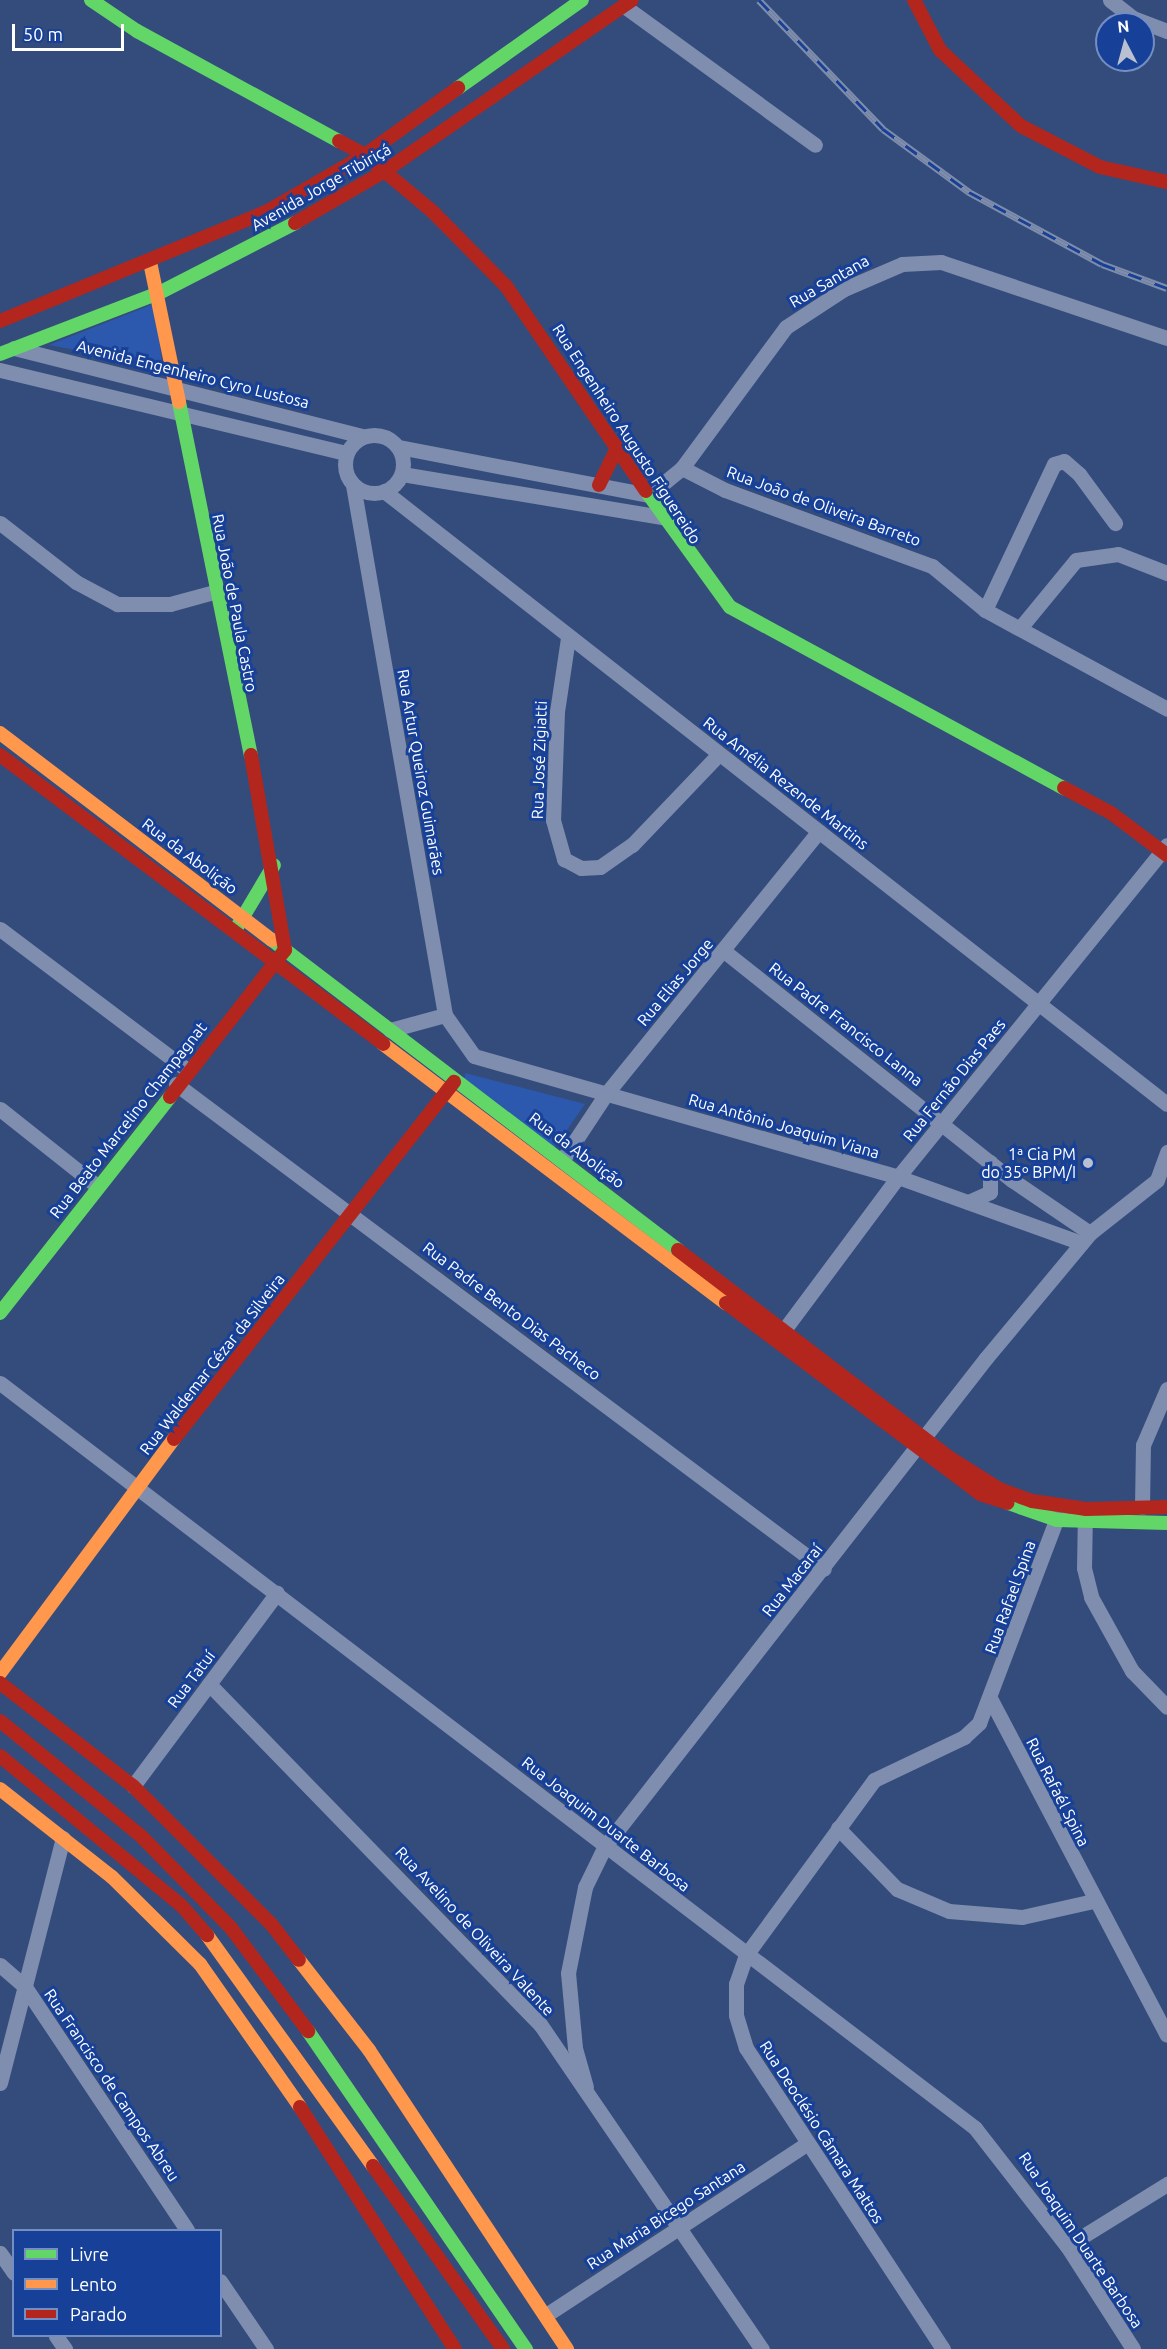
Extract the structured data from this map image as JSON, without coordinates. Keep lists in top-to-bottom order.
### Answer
{
  "streets": {
    "main road": [
      "Avenida Jorge Tibiriçá",
      "Rua Engenheiro Augusto Figuereido",
      "Rua João de Paula Castro",
      "Rua da Abolição",
      "Rua Beato Marcelino Champagnat",
      "Rua Waldemar Cézar da Silveira"
    ],
    "street": [
      "Rua Santana",
      "Avenida Engenheiro Cyro Lustosa",
      "Rua João de Oliveira Barreto",
      "Rua José Zigiatti",
      "Rua Artur Queiroz Guimarães",
      "Rua Amélia Rezende Martins",
      "Rua Elias Jorge",
      "Rua Padre Francisco Lanna",
      "Rua Fernão Dias Paes",
      "Rua Antônio Joaquim Viana",
      "Rua Padre Bento Dias Pacheco",
      "Rua Macaraí",
      "Rua Rafael Spina",
      "Rua Tatuí",
      "Rua Rafaél Spina",
      "Rua Joaquim Duarte Barbosa",
      "Rua Avelino de Oliveira Valente",
      "Rua Francisco de Campos Abreu",
      "Rua Deoclésio Câmara Mattos",
      "Rua Maria Bicego Santana"
    ]
  },
  "crossings": [
    ["Avenida Jorge Tibiriçá", "Avenida Engenheiro Cyro Lustosa"],
    ["Avenida Jorge Tibiriçá", "Rua Engenheiro Augusto Figuereido"],
    ["Avenida Jorge Tibiriçá", "Rua João de Paula Castro"],
    ["Rua Santana", "Rua Engenheiro Augusto Figuereido"],
    ["Rua Santana", "Rua João de Oliveira Barreto"],
    ["Avenida Engenheiro Cyro Lustosa", "Rua João de Paula Castro"],
    ["Avenida Engenheiro Cyro Lustosa", "Rua Artur Queiroz Guimarães"],
    ["Avenida Engenheiro Cyro Lustosa", "Rua Amélia Rezende Martins"],
    ["Rua Engenheiro Augusto Figuereido", "Rua Fernão Dias Paes"],
    ["Rua João de Paula Castro", "Rua da Abolição"],
    ["Rua João de Paula Castro", "Rua Beato Marcelino Champagnat"],
    ["Rua José Zigiatti", "Rua Amélia Rezende Martins"],
    ["Rua Artur Queiroz Guimarães", "Rua Amélia Rezende Martins"],
    ["Rua Artur Queiroz Guimarães", "Rua Antônio Joaquim Viana"],
    ["Rua Amélia Rezende Martins", "Rua Elias Jorge"],
    ["Rua Amélia Rezende Martins", "Rua Fernão Dias Paes"],
    ["Rua da Abolição", "Rua Elias Jorge"],
    ["Rua da Abolição", "Rua Fernão Dias Paes"],
    ["Rua da Abolição", "Rua Beato Marcelino Champagnat"],
    ["Rua da Abolição", "Rua Waldemar Cézar da Silveira"],
    ["Rua da Abolição", "Rua Macaraí"],
    ["Rua da Abolição", "Rua Rafael Spina"],
    ["Rua Elias Jorge", "Rua Padre Francisco Lanna"],
    ["Rua Elias Jorge", "Rua Antônio Joaquim Viana"],
    ["Rua Padre Francisco Lanna", "Rua Fernão Dias Paes"],
    ["Rua Padre Francisco Lanna", "Rua Antônio Joaquim Viana"],
    ["Rua Padre Francisco Lanna", "Rua Macaraí"],
    ["Rua Fernão Dias Paes", "Rua Antônio Joaquim Viana"],
    ["Rua Beato Marcelino Champagnat", "Rua Padre Bento Dias Pacheco"],
    ["Rua Antônio Joaquim Viana", "Rua Macaraí"],
    ["Rua Padre Bento Dias Pacheco", "Rua Waldemar Cézar da Silveira"],
    ["Rua Padre Bento Dias Pacheco", "Rua Macaraí"],
    ["Rua Waldemar Cézar da Silveira", "Rua Joaquim Duarte Barbosa"],
    ["Rua Macaraí", "Rua Joaquim Duarte Barbosa"],
    ["Rua Macaraí", "Rua Avelino de Oliveira Valente"],
    ["Rua Rafael Spina", "Rua Rafaél Spina"],
    ["Rua Rafael Spina", "Rua Deoclésio Câmara Mattos"],
    ["Rua Tatuí", "Rua Joaquim Duarte Barbosa"],
    ["Rua Tatuí", "Rua Avelino de Oliveira Valente"],
    ["Rua Rafaél Spina", "Rua Deoclésio Câmara Mattos"],
    ["Rua Joaquim Duarte Barbosa", "Rua Deoclésio Câmara Mattos"],
    ["Rua Avelino de Oliveira Valente", "Rua Maria Bicego Santana"],
    ["Rua Deoclésio Câmara Mattos", "Rua Maria Bicego Santana"]
  ],
  "places": ["1ª Cia PM do 35º BPM/I"],
  "legend": ["Livre", "Lento", "Parado"],
  "scale_bar": "50 m",
  "north": "top"
}
